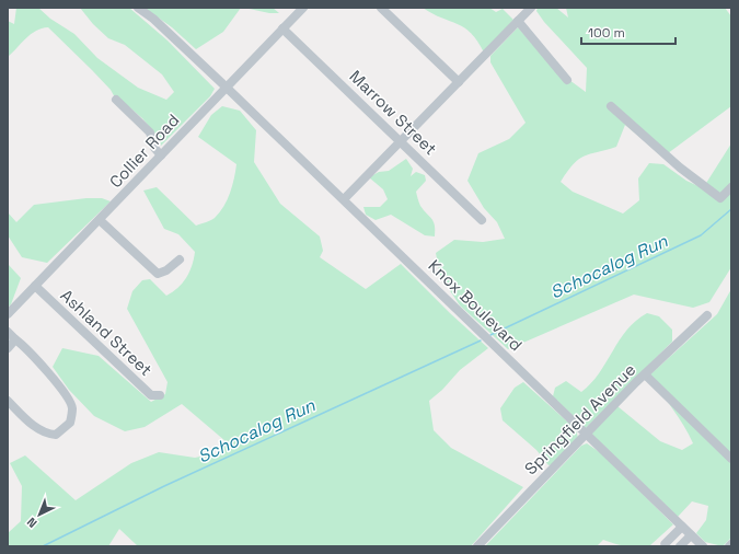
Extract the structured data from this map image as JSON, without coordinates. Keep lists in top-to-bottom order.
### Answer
{
  "streets": {
    "street": [
      "Marrow Street",
      "Collier Road",
      "Knox Boulevard",
      "Ashland Street",
      "Springfield Avenue"
    ]
  },
  "crossings": [
    ["Marrow Street", "Collier Road"],
    ["Collier Road", "Knox Boulevard"],
    ["Collier Road", "Ashland Street"],
    ["Knox Boulevard", "Springfield Avenue"]
  ],
  "water": ["Schocalog Run"],
  "scale_bar": "100 m",
  "north": "bottom left"
}
